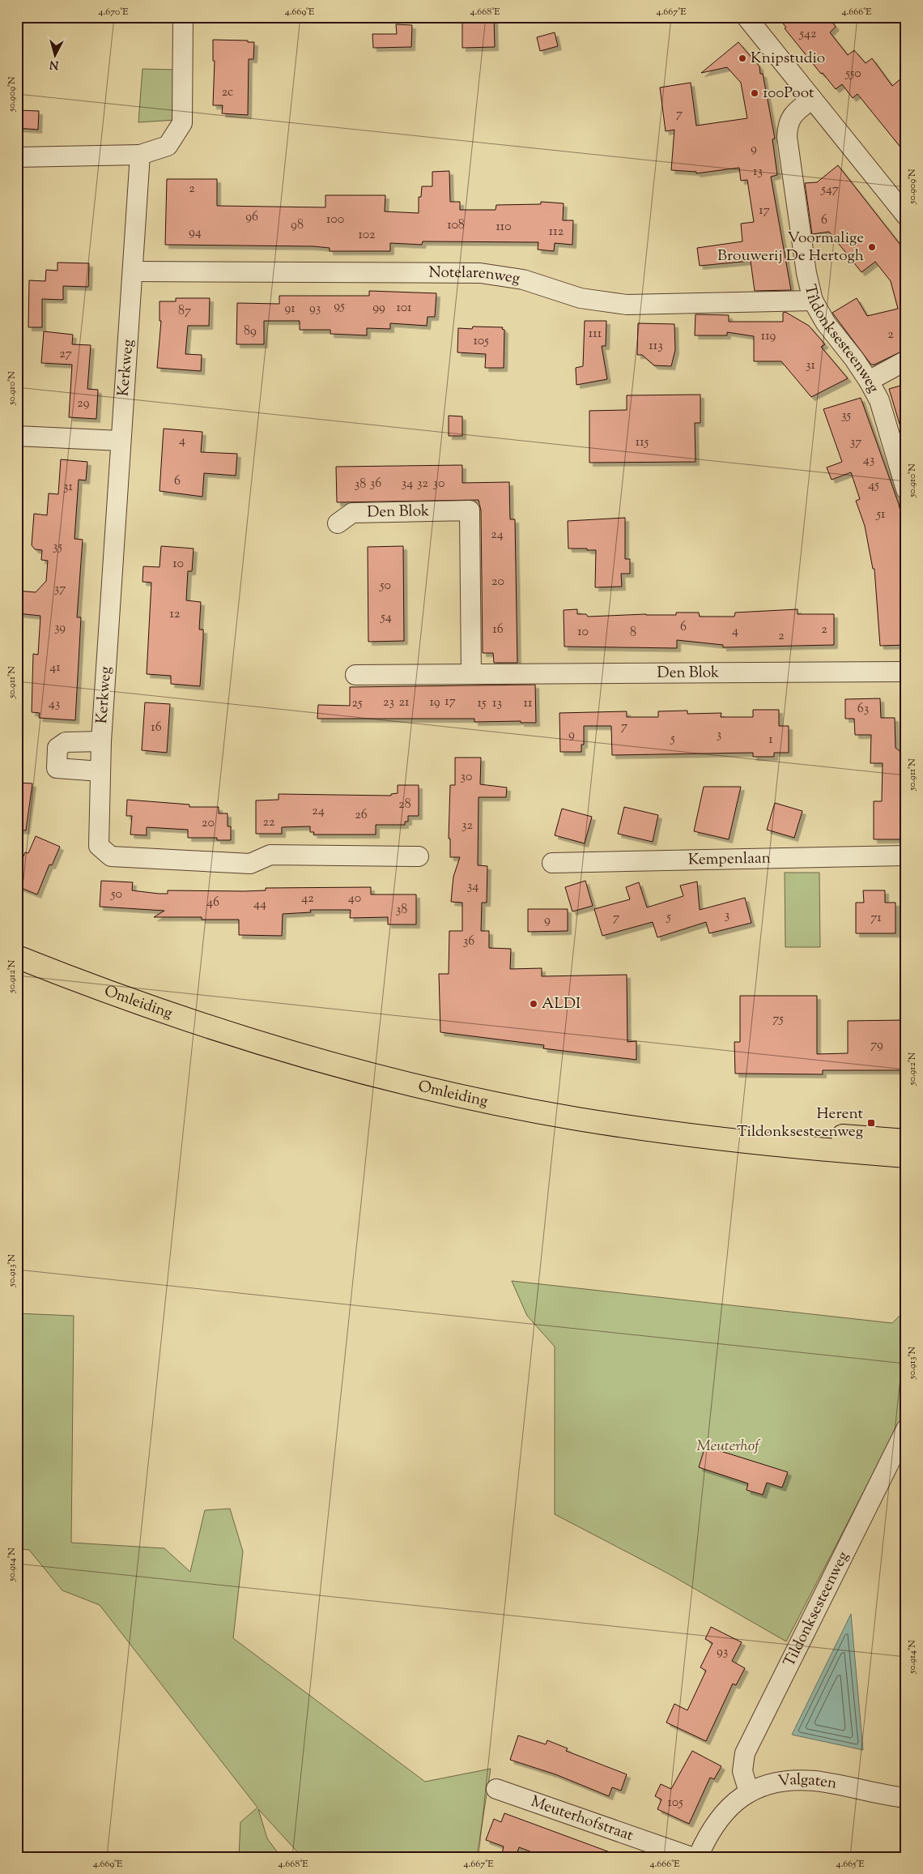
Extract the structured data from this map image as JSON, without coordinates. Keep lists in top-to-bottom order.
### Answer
{
  "streets": {
    "main road": ["Omleiding"],
    "street": [
      "Notelarenweg",
      "Tildonksesteenweg",
      "Kerkweg",
      "Den Blok",
      "Kempenlaan",
      "Valgaten",
      "Meuterhofstraat"
    ]
  },
  "crossings": [
    ["Notelarenweg", "Tildonksesteenweg"],
    ["Notelarenweg", "Kerkweg"],
    ["Tildonksesteenweg", "Valgaten"]
  ],
  "parks": ["Meuterhof"],
  "places": {
    "other": [
      "Knipstudio",
      "100Poot",
      "Voormalige Brouwerij De Hertogh",
      "ALDI"
    ],
    "transit": ["Herent Tildonksesteenweg"]
  },
  "house_numbers": [
    "542",
    "550",
    "2c",
    "7",
    "9",
    "13",
    "2",
    "547",
    "17",
    "96",
    "100",
    "6",
    "98",
    "108",
    "110",
    "112",
    "94",
    "102",
    "95",
    "99",
    "101",
    "91",
    "93",
    "87",
    "89",
    "111",
    "2",
    "119",
    "105",
    "113",
    "27",
    "31",
    "29",
    "35",
    "4",
    "115",
    "37",
    "43",
    "6",
    "36",
    "34",
    "32",
    "30",
    "38",
    "45",
    "31",
    "51",
    "24",
    "35",
    "10",
    "20",
    "50",
    "37",
    "12",
    "54",
    "6",
    "39",
    "16",
    "2",
    "4",
    "10",
    "8",
    "2",
    "41",
    "17",
    "23",
    "21",
    "19",
    "25",
    "15",
    "13",
    "11",
    "43",
    "63",
    "7",
    "16",
    "9",
    "3",
    "5",
    "1",
    "30",
    "28",
    "24",
    "26",
    "22",
    "20",
    "32",
    "34",
    "50",
    "42",
    "40",
    "46",
    "44",
    "38",
    "3",
    "5",
    "7",
    "71",
    "9",
    "36",
    "75",
    "79",
    "93",
    "105"
  ],
  "north": "bottom",
  "coordinates": [
    "4.670°E",
    "4.669°E",
    "4.668°E",
    "4.667°E",
    "4.666°E",
    "50.909°N",
    "50.910°N",
    "50.911°N",
    "50.912°N",
    "50.913°N",
    "50.914°N",
    "4.665°E"
  ]
}
